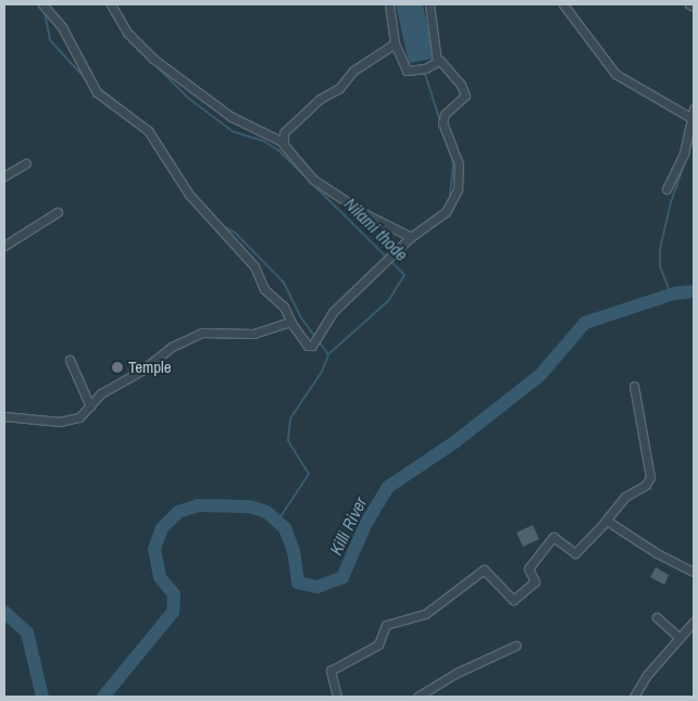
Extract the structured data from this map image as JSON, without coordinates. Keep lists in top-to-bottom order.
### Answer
{
  "water": ["Nilami thode", "Killi River"],
  "places": ["Temple"]
}
